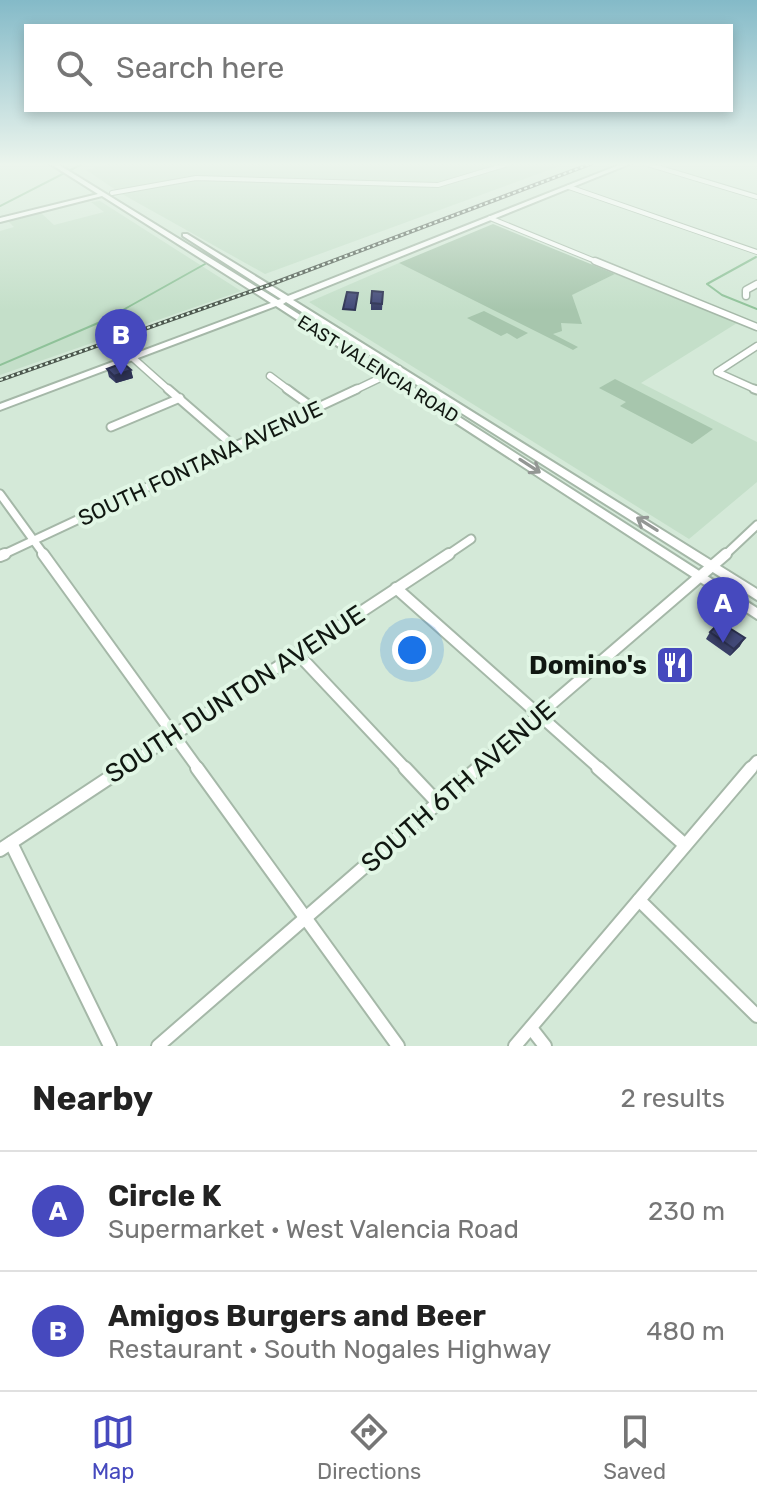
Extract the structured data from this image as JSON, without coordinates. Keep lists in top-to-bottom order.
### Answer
{
  "streets": {
    "main road": ["EAST VALENCIA ROAD"],
    "street": ["SOUTH FONTANA AVENUE", "SOUTH DUNTON AVENUE", "SOUTH 6TH AVENUE"]
  },
  "crossings": [
    ["EAST VALENCIA ROAD", "SOUTH FONTANA AVENUE"],
    ["EAST VALENCIA ROAD", "SOUTH 6TH AVENUE"]
  ],
  "places": {
    "restaurant": ["Domino's"]
  },
  "page": {
    "search": "Search here",
    "pins": ["B", "A"],
    "heading": ["Nearby", "2 results"],
    "list": [
      {
        "mark": "A",
        "name": "Circle K",
        "note": "Supermarket · West Valencia Road",
        "value": "230 m"
      },
      {
        "mark": "B",
        "name": "Amigos Burgers and Beer",
        "note": "Restaurant · South Nogales Highway",
        "value": "480 m"
      }
    ],
    "nav": ["Map", "Directions", "Saved"]
  }
}
